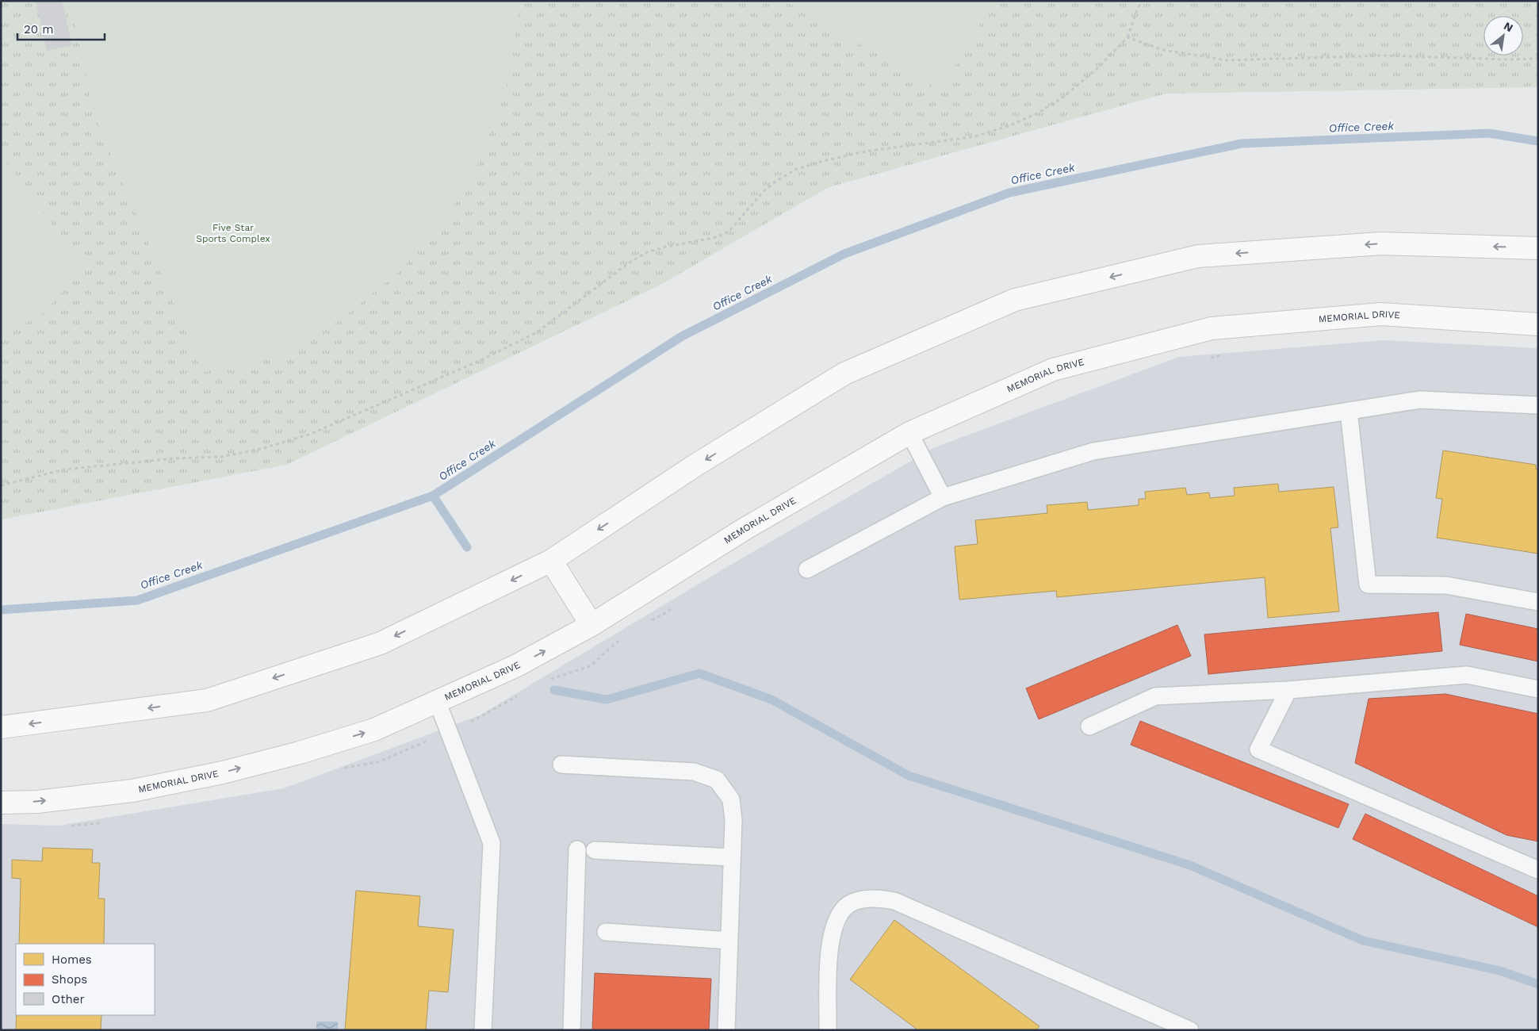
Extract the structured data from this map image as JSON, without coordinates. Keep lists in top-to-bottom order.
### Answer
{
  "streets": {
    "street": ["MEMORIAL DRIVE"]
  },
  "water": ["Office Creek"],
  "parks": ["Five Star Sports Complex"],
  "legend": ["Homes", "Shops", "Other"],
  "scale_bar": "20 m",
  "north": "top right"
}
